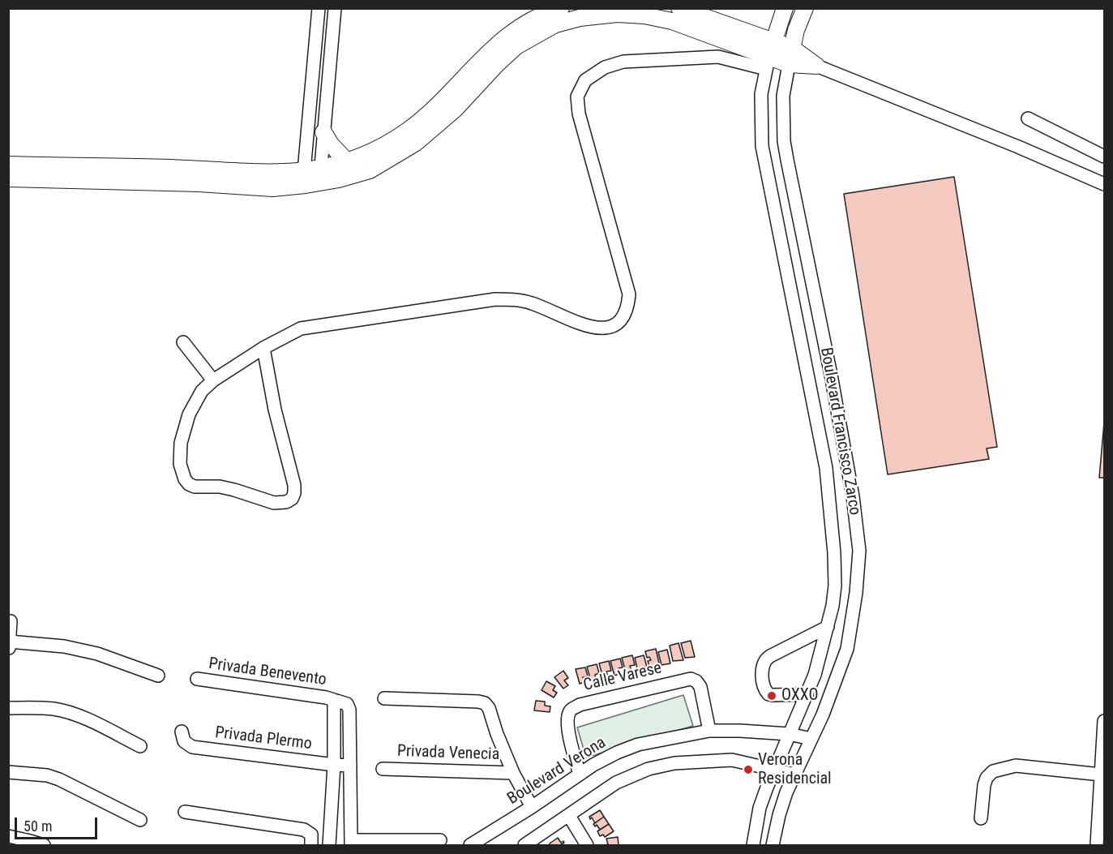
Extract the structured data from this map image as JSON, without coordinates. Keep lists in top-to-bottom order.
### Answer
{
  "streets": {
    "main road": ["Boulevard Francisco Zarco"],
    "street": [
      "Privada Benevento",
      "Calle Varese",
      "Privada Plermo",
      "Privada Venecia",
      "Boulevard Verona"
    ]
  },
  "crossings": [
    ["Boulevard Francisco Zarco", "Boulevard Verona"],
    ["Calle Varese", "Boulevard Verona"],
    ["Privada Venecia", "Boulevard Verona"]
  ],
  "places": ["OXXO", "Verona Residencial"],
  "scale_bar": "50 m"
}
